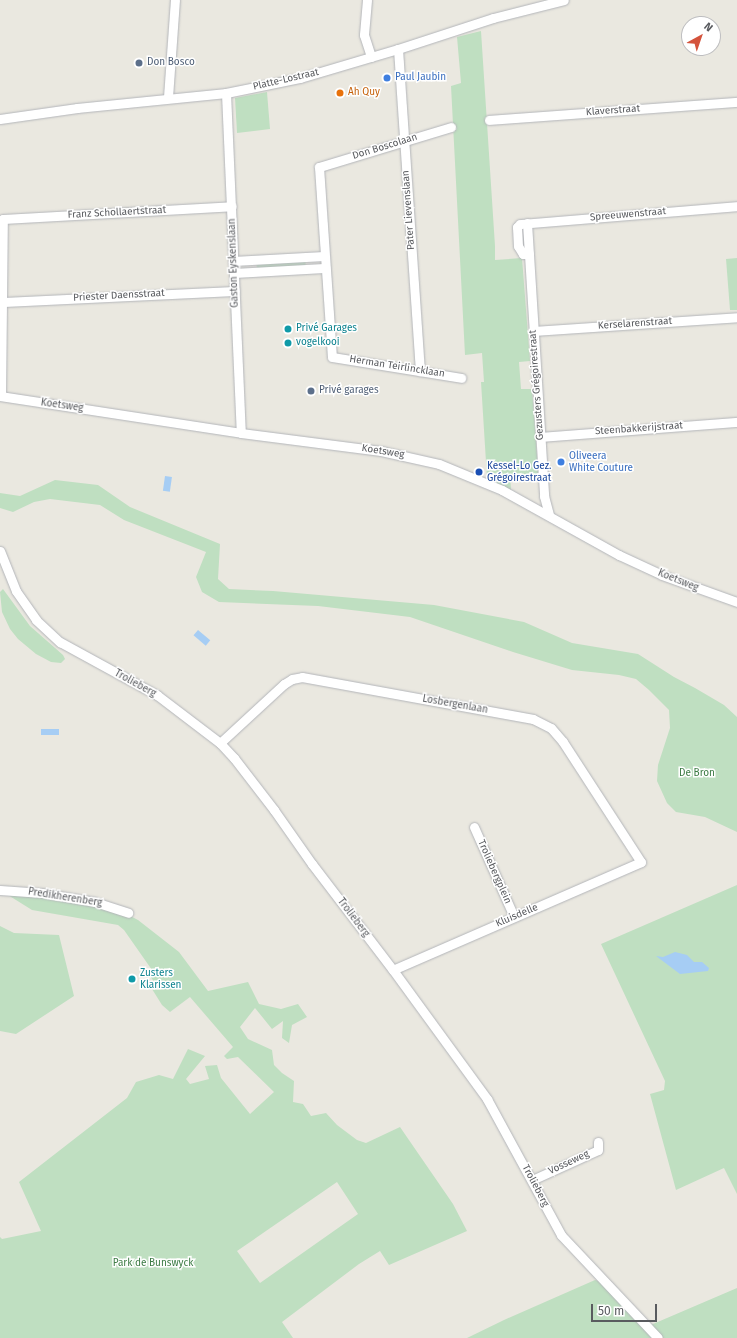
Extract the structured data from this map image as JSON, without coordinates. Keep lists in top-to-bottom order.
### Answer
{
  "streets": {
    "street": [
      "Platte-Lostraat",
      "Klaverstraat",
      "Don Boscolaan",
      "Pater Lievenslaan",
      "Franz Schollaertstraat",
      "Spreeuwenstraat",
      "Gaston Eyskenslaan",
      "Priester Daensstraat",
      "Kerselarenstraat",
      "Herman Teirlincklaan",
      "Gezusters Grégoirestraat",
      "Koetsweg",
      "Steenbakkerijstraat",
      "Trolieberg",
      "Losbergenlaan",
      "Troliebergplein",
      "Predikherenberg",
      "Kluisdelle",
      "Vosseweg"
    ]
  },
  "crossings": [
    ["Platte-Lostraat", "Pater Lievenslaan"],
    ["Platte-Lostraat", "Gaston Eyskenslaan"],
    ["Don Boscolaan", "Pater Lievenslaan"],
    ["Pater Lievenslaan", "Herman Teirlincklaan"],
    ["Franz Schollaertstraat", "Gaston Eyskenslaan"],
    ["Franz Schollaertstraat", "Priester Daensstraat"],
    ["Spreeuwenstraat", "Gezusters Grégoirestraat"],
    ["Gaston Eyskenslaan", "Priester Daensstraat"],
    ["Gaston Eyskenslaan", "Koetsweg"],
    ["Kerselarenstraat", "Gezusters Grégoirestraat"],
    ["Gezusters Grégoirestraat", "Koetsweg"],
    ["Gezusters Grégoirestraat", "Steenbakkerijstraat"],
    ["Trolieberg", "Losbergenlaan"],
    ["Trolieberg", "Kluisdelle"],
    ["Trolieberg", "Vosseweg"],
    ["Losbergenlaan", "Kluisdelle"],
    ["Troliebergplein", "Kluisdelle"]
  ],
  "parks": ["De Bron", "Park de Bunswyck"],
  "places": [
    "Don Bosco",
    "Paul Jaubin",
    "Ah Quy",
    "Privé Garages",
    "vogelkooi",
    "Privé garages",
    "Oliveera White Couture",
    "Kessel-Lo Gez. Grégoirestraat",
    "Zusters Klarissen"
  ],
  "scale_bar": "50 m",
  "north": "top right"
}
